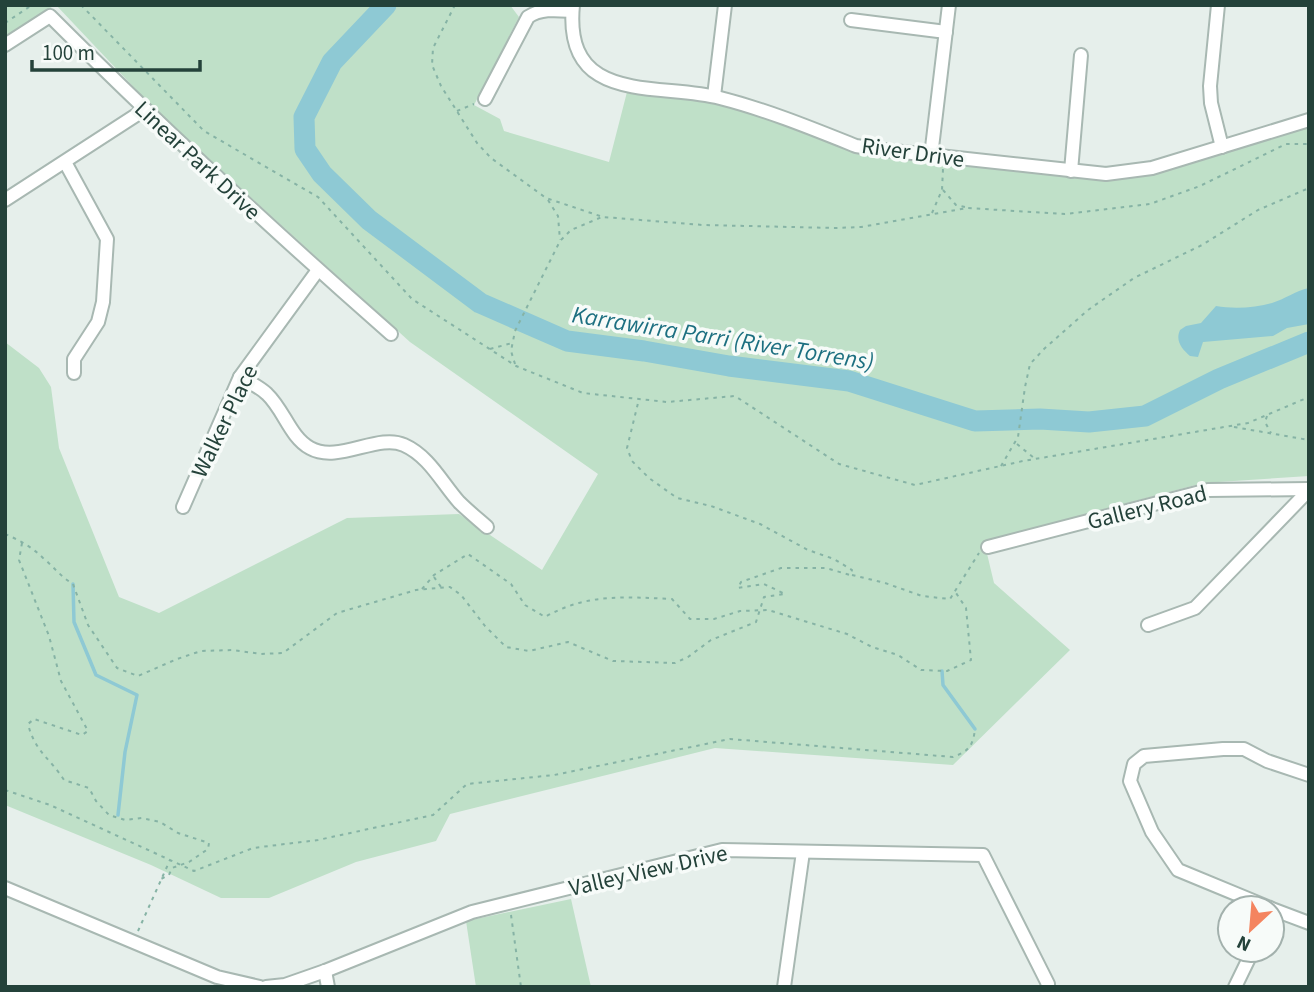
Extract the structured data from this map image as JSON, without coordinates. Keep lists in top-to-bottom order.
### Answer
{
  "streets": {
    "street": [
      "River Drive",
      "Linear Park Drive",
      "Walker Place",
      "Gallery Road",
      "Valley View Drive"
    ]
  },
  "crossings": [
    ["Linear Park Drive", "Walker Place"]
  ],
  "water": ["Karrawirra Parri (River Torrens)"],
  "scale_bar": "100 m",
  "north": "bottom left"
}
